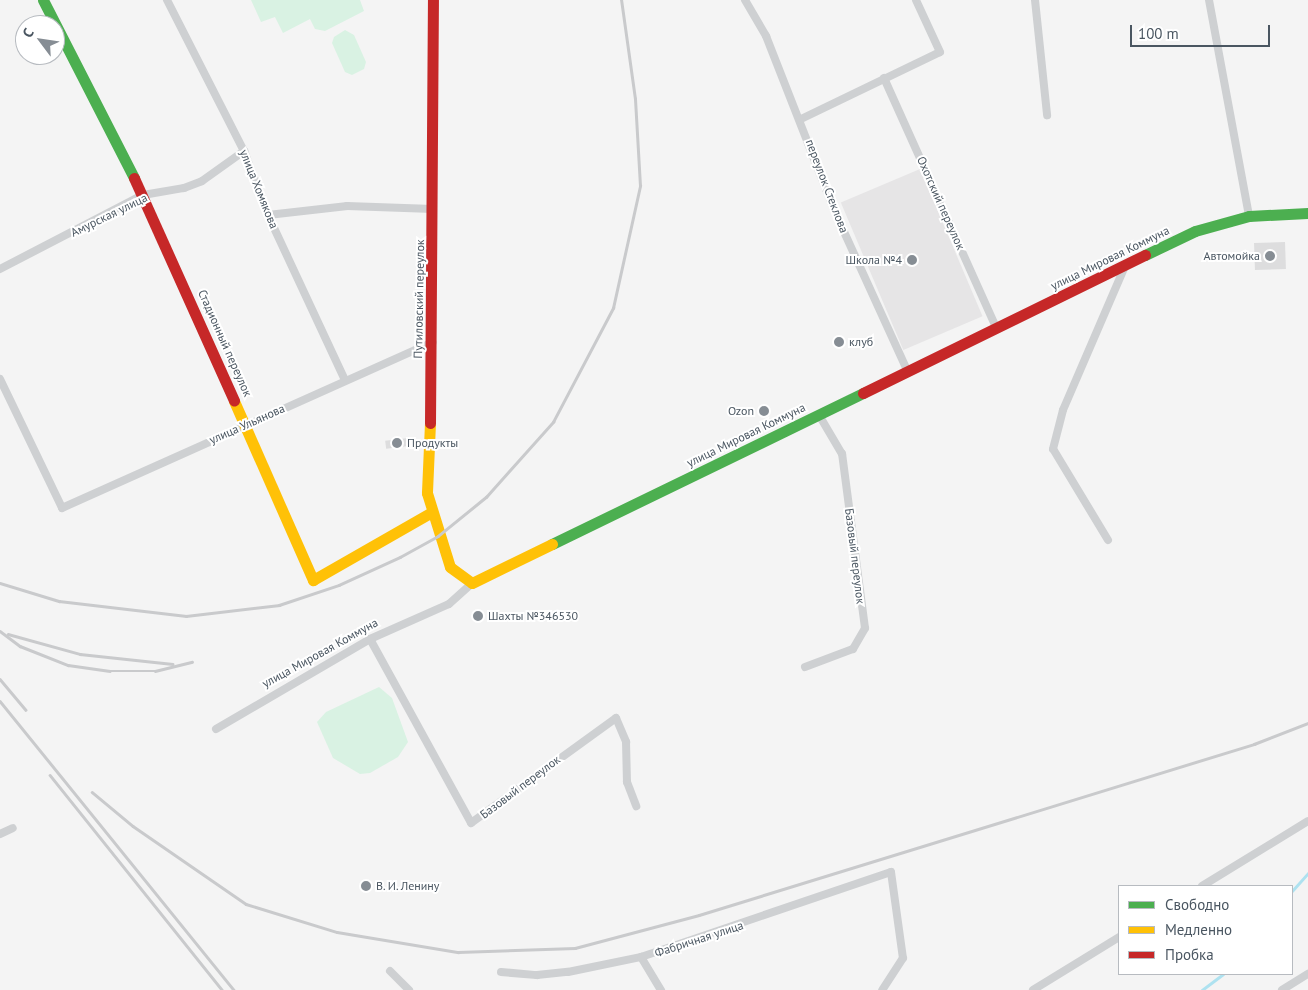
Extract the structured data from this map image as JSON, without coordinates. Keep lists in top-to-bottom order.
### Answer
{
  "streets": {
    "main road": ["улица Мировая Коммуна", "Путиловский переулок", "Стадионный переулок"],
    "street": [
      "переулок Стеклова",
      "улица Хомякова",
      "Охотский переулок",
      "Амурская улица",
      "улица Ульянова",
      "Базовый переулок",
      "Фабричная улица"
    ]
  },
  "crossings": [
    ["переулок Стеклова", "улица Мировая Коммуна"],
    ["улица Хомякова", "Амурская улица"],
    ["улица Хомякова", "улица Ульянова"],
    ["Охотский переулок", "улица Мировая Коммуна"],
    ["Амурская улица", "Стадионный переулок"],
    ["улица Мировая Коммуна", "Путиловский переулок"],
    ["улица Мировая Коммуна", "Базовый переулок"],
    ["Путиловский переулок", "Стадионный переулок"],
    ["Путиловский переулок", "улица Ульянова"],
    ["Стадионный переулок", "улица Ульянова"]
  ],
  "places": [
    "Автомойка",
    "Школа №4",
    "клуб",
    "Ozon",
    "Продукты",
    "Шахты №346530",
    "В. И. Ленину"
  ],
  "legend": ["Свободно", "Медленно", "Пробка"],
  "scale_bar": "100 m",
  "north": "top left"
}
